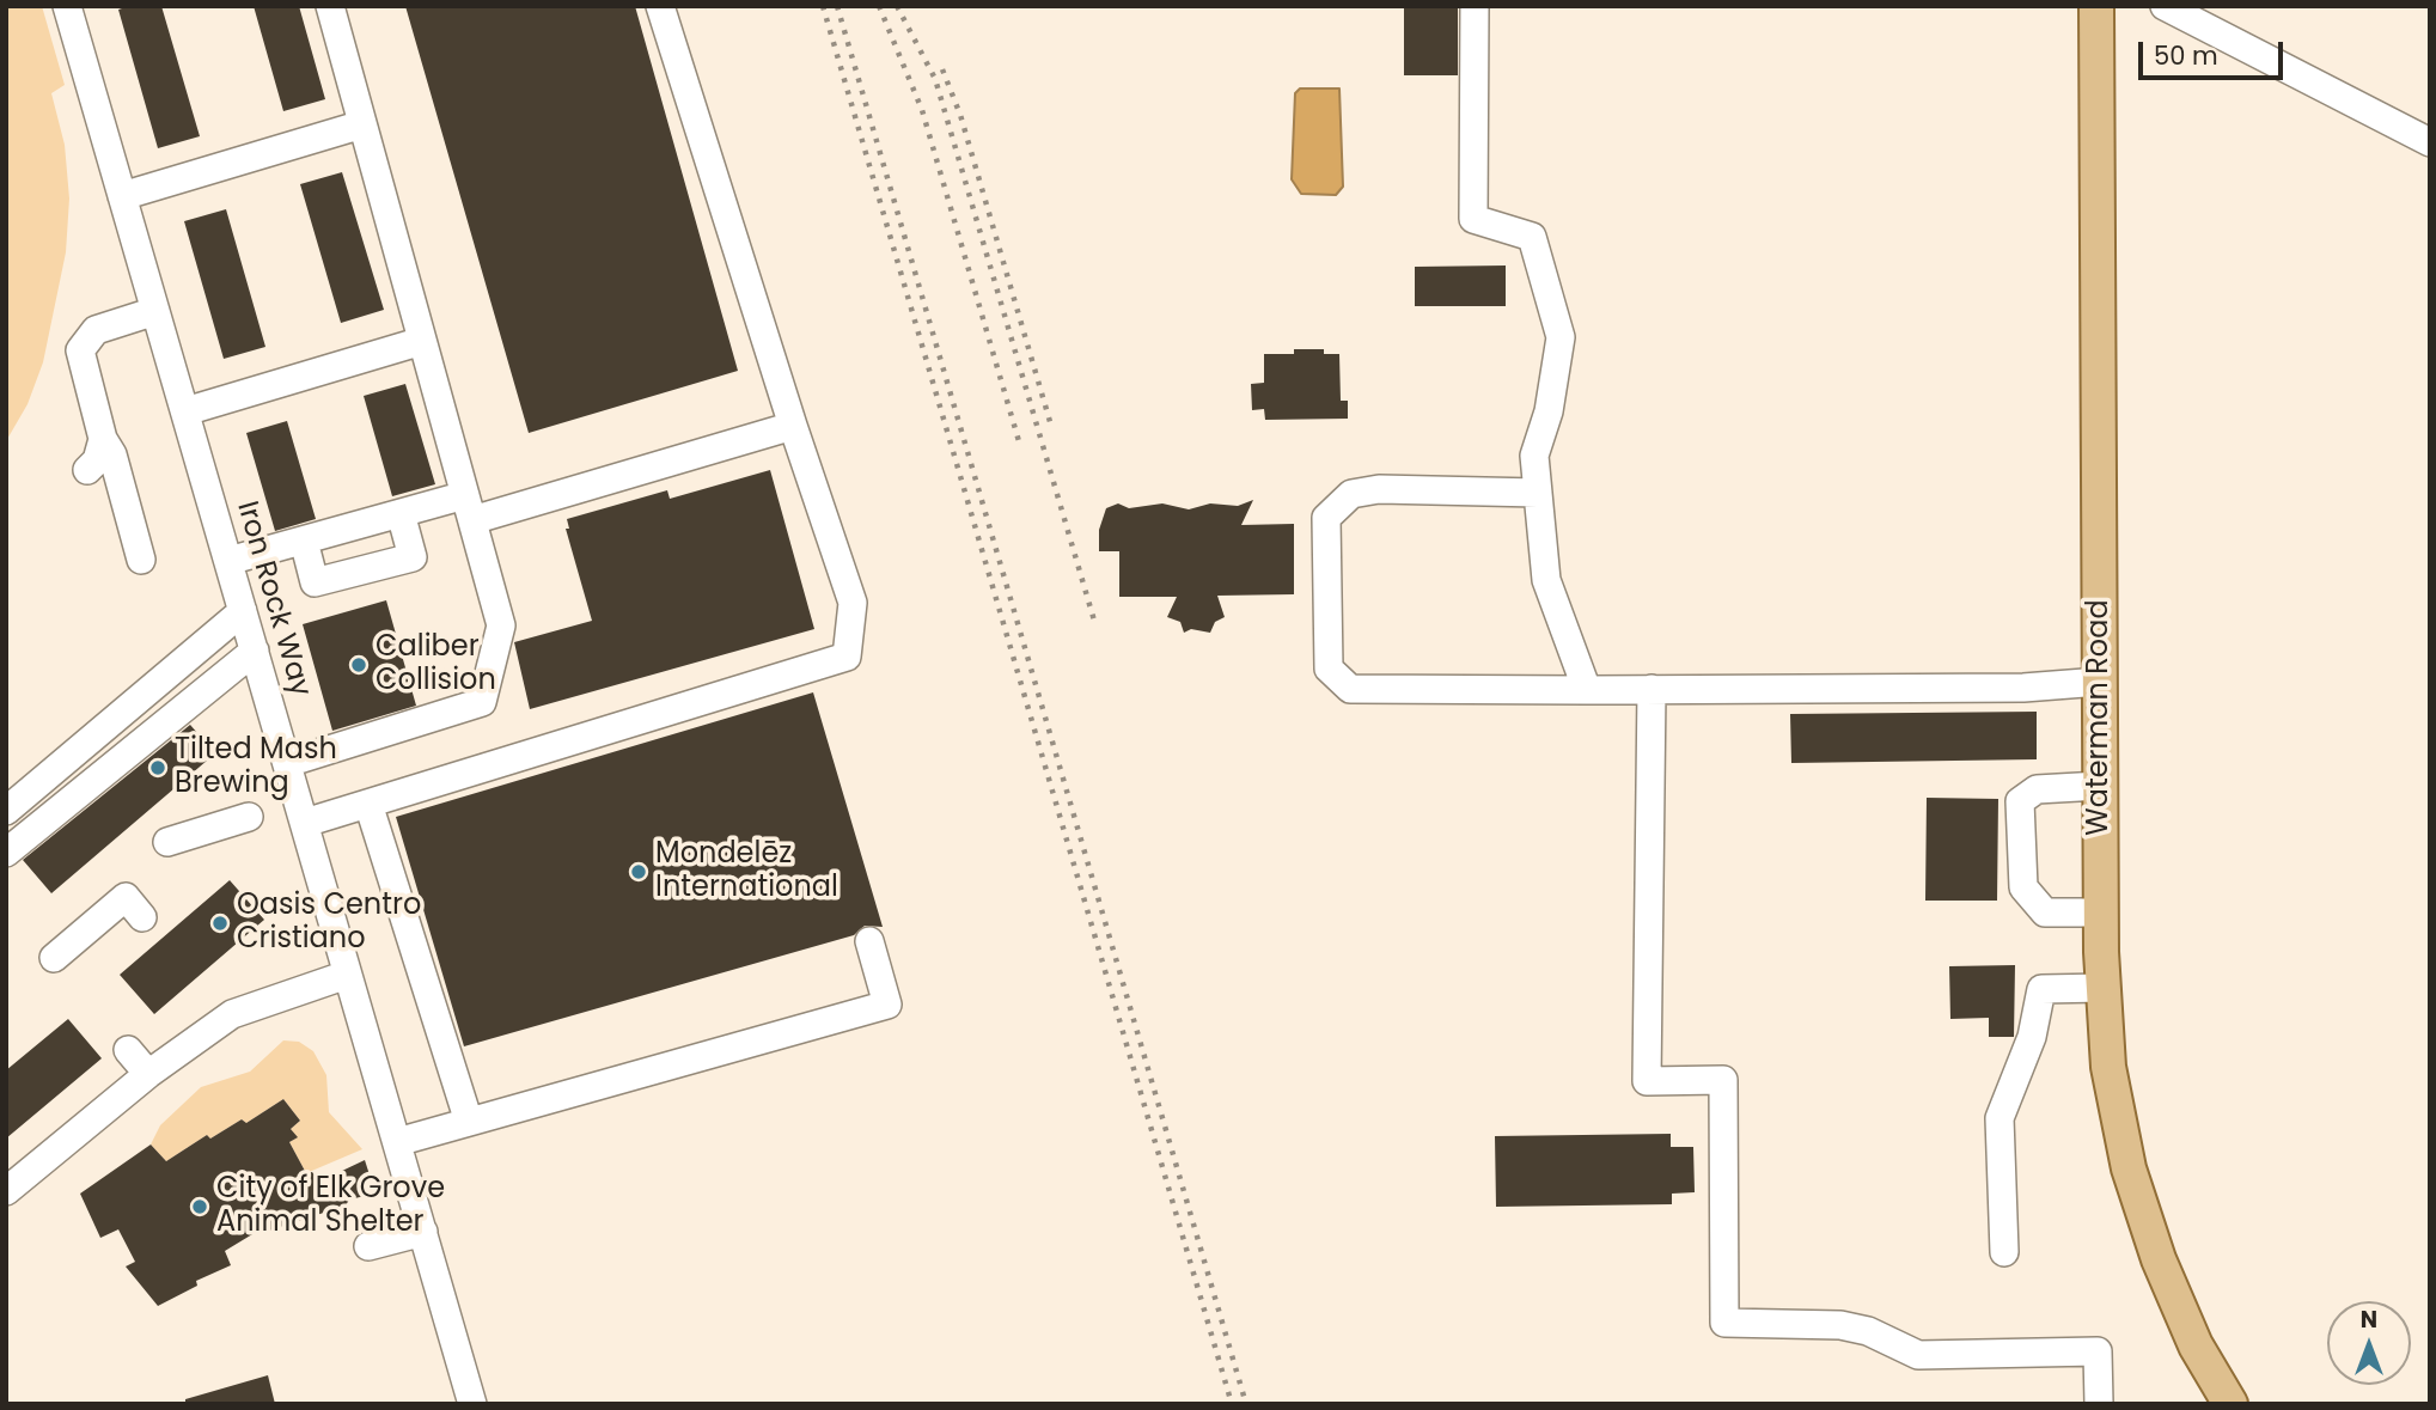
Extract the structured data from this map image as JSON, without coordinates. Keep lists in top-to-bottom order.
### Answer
{
  "streets": {
    "main road": ["Waterman Road"],
    "street": ["Iron Rock Way"]
  },
  "places": [
    "Caliber Collision",
    "Tilted Mash Brewing",
    "Mondelēz International",
    "Oasis Centro Cristiano",
    "City of Elk Grove Animal Shelter"
  ],
  "scale_bar": "50 m",
  "north": "top"
}
